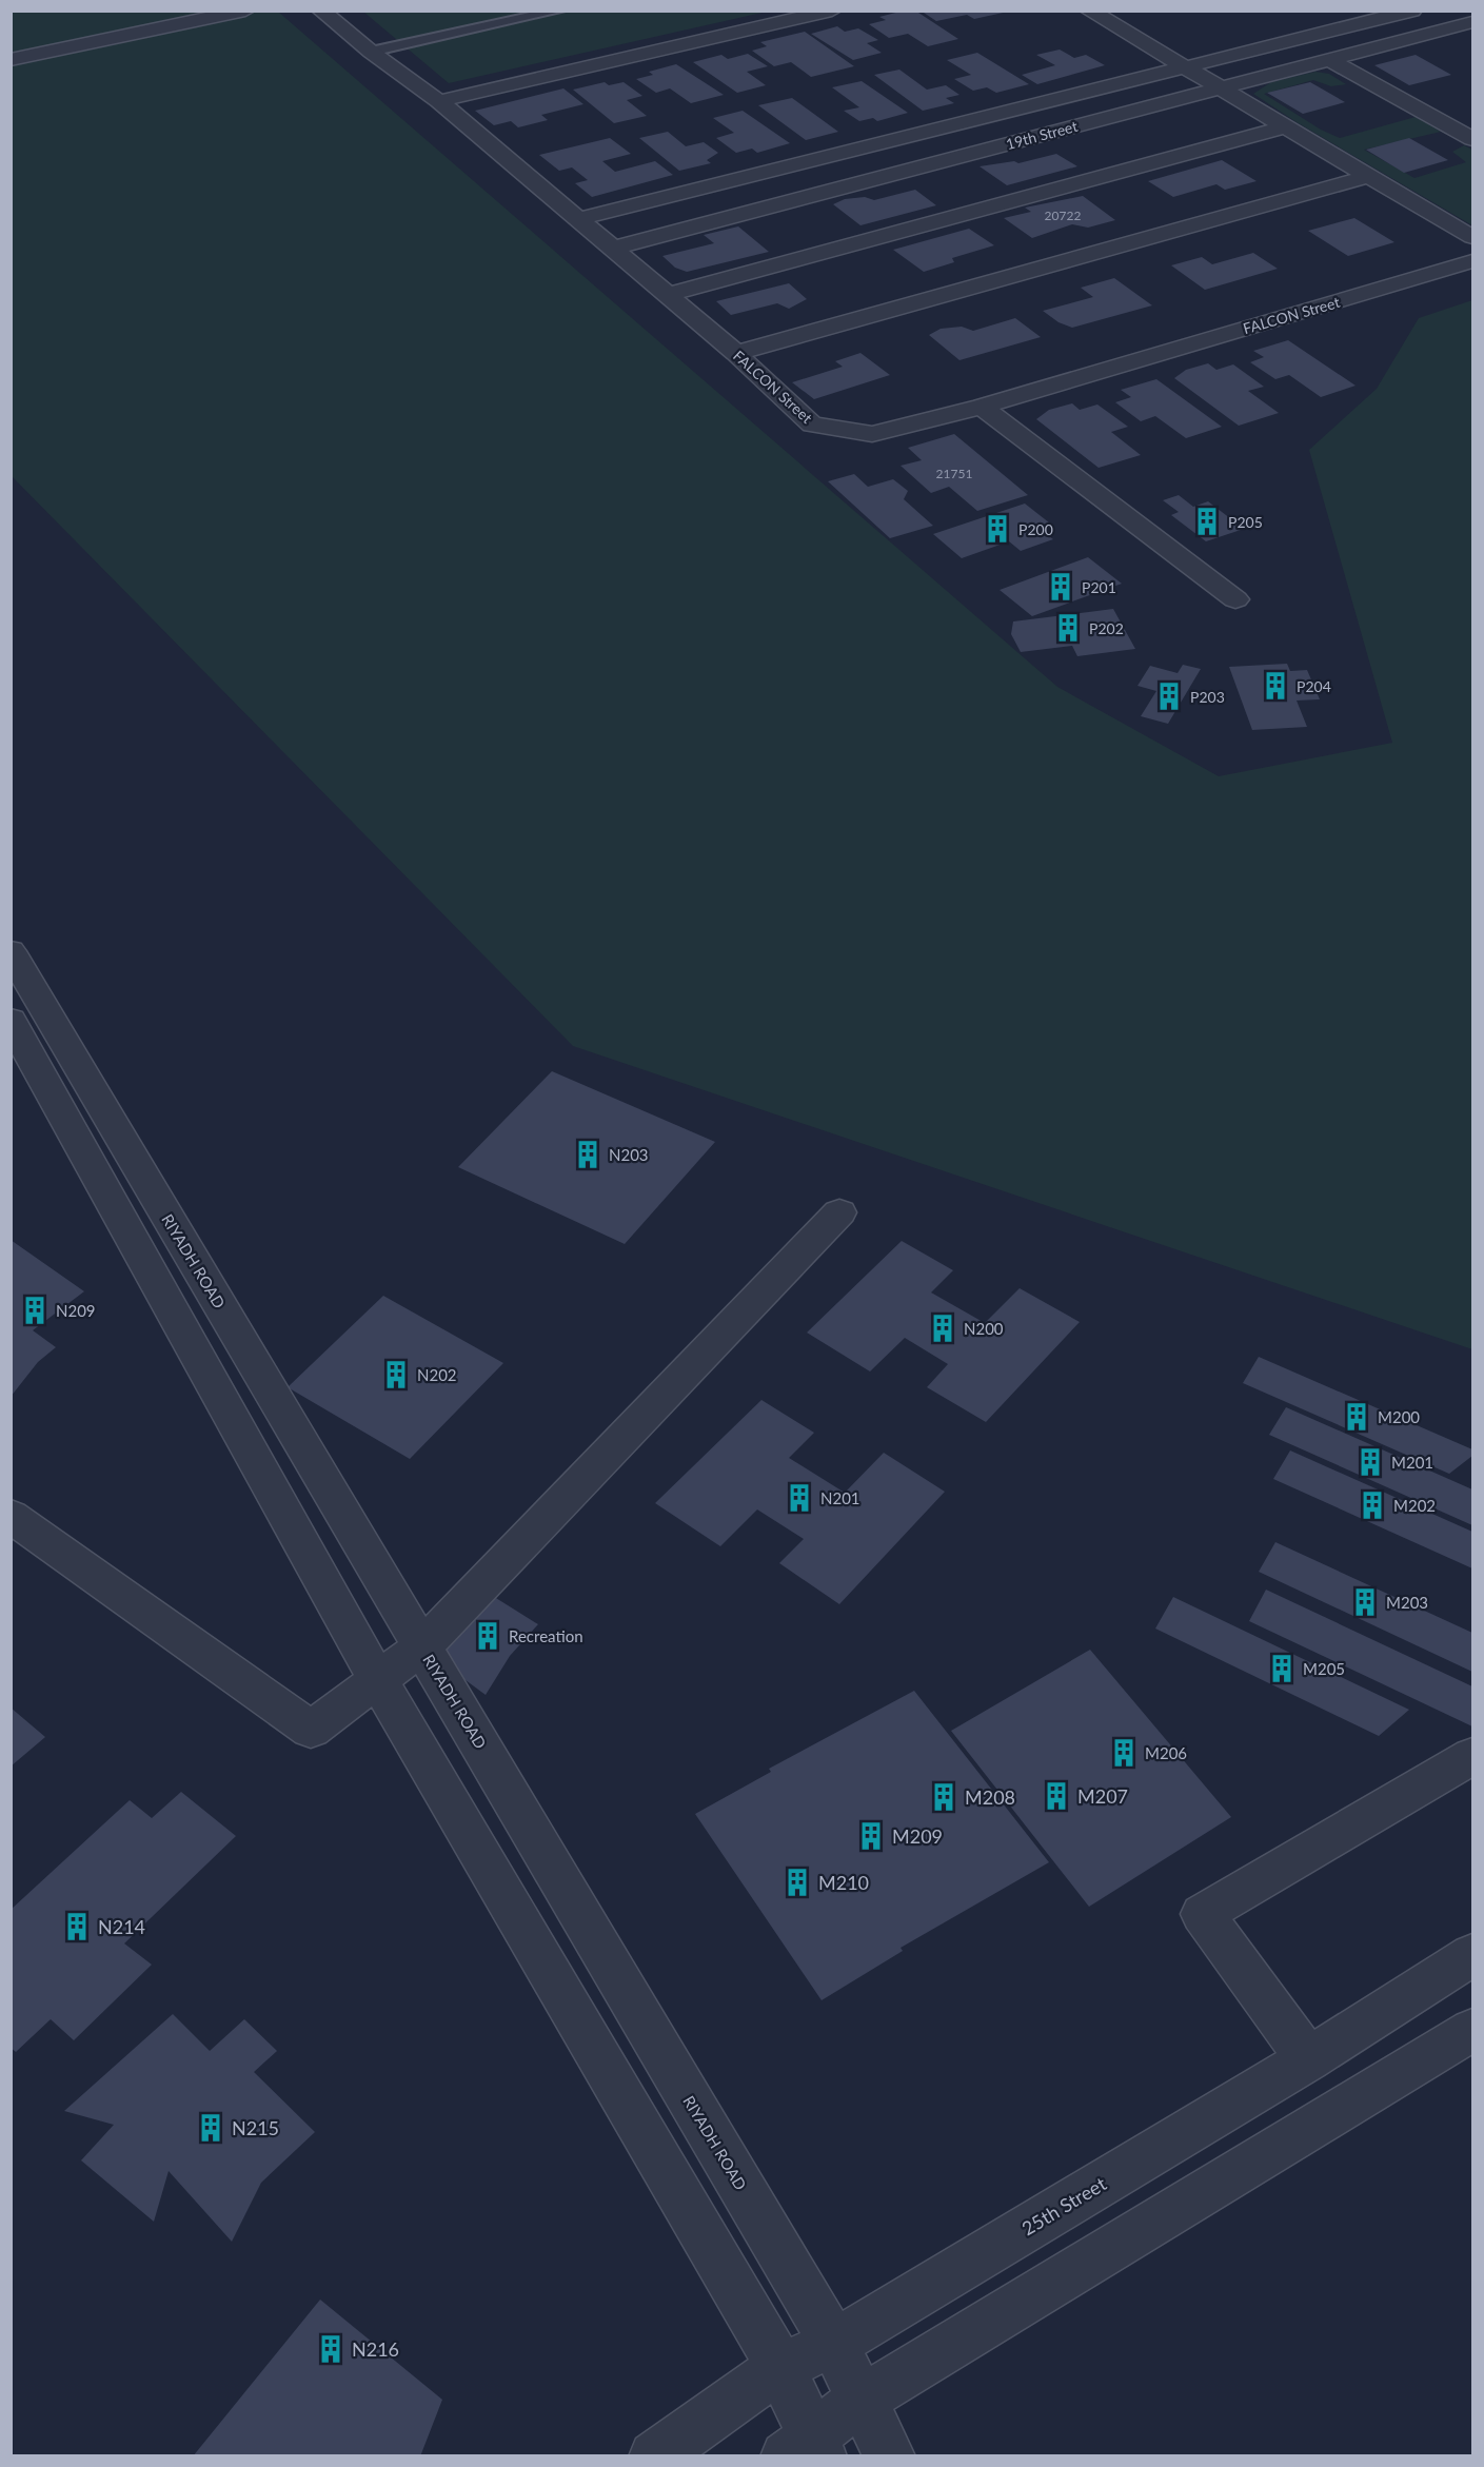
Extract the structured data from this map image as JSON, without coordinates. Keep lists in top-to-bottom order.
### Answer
{
  "streets": {
    "street": [
      "19th Street",
      "FALCON Street",
      "RIYADH ROAD",
      "25th Street"
    ]
  },
  "crossings": [
    ["19th Street", "FALCON Street"],
    ["RIYADH ROAD", "25th Street"]
  ],
  "places": {
    "building": [
      "P205",
      "P200",
      "P201",
      "P202",
      "P204",
      "P203",
      "N203",
      "N209",
      "N200",
      "N202",
      "M200",
      "M201",
      "N201",
      "M202",
      "M203",
      "Recreation",
      "M205",
      "M206",
      "M207",
      "M208",
      "M209",
      "M210",
      "N214",
      "N215",
      "N216"
    ]
  },
  "house_numbers": ["20722", "21751"]
}
